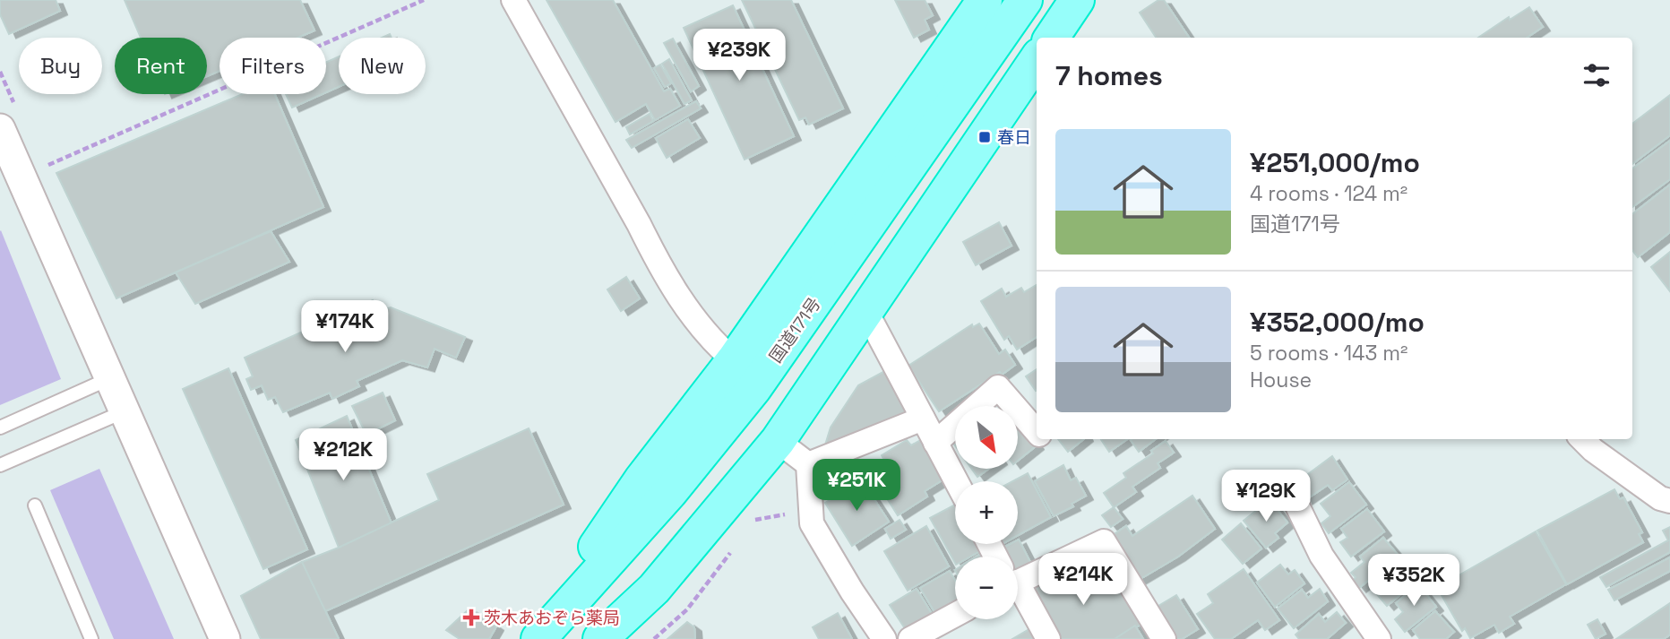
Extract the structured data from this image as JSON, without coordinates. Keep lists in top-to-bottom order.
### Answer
{
  "streets": {
    "highway": ["国道171号"]
  },
  "places": {
    "transit": ["春日"],
    "health": ["茨木あおぞら薬局"]
  },
  "north": "bottom right",
  "page": {
    "price": [
      "¥239K",
      "¥174K",
      "¥212K",
      "¥251K",
      "¥129K",
      "¥214K",
      "¥352K"
    ],
    "chip": [
      "Buy",
      "Rent",
      "Filters",
      "New"
    ],
    "heading": "7 homes",
    "list": [
      {
        "name": "¥251,000/mo",
        "note": "4 rooms · 124 m² · 国道171号"
      },
      {
        "name": "¥352,000/mo",
        "note": "5 rooms · 143 m² · House"
      }
    ],
    "map_buttons": ["+", "−"]
  }
}
